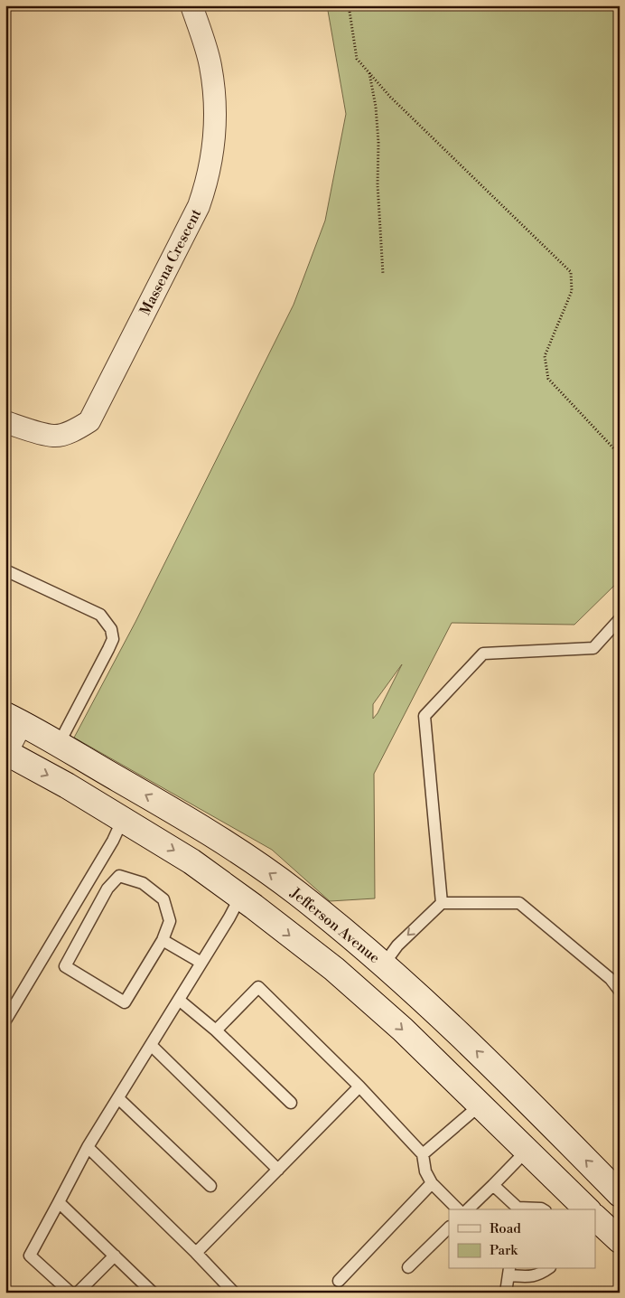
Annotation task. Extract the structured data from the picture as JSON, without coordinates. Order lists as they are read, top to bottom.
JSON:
{
  "streets": {
    "street": ["Massena Crescent", "Jefferson Avenue"]
  },
  "legend": ["Road", "Park"]
}
